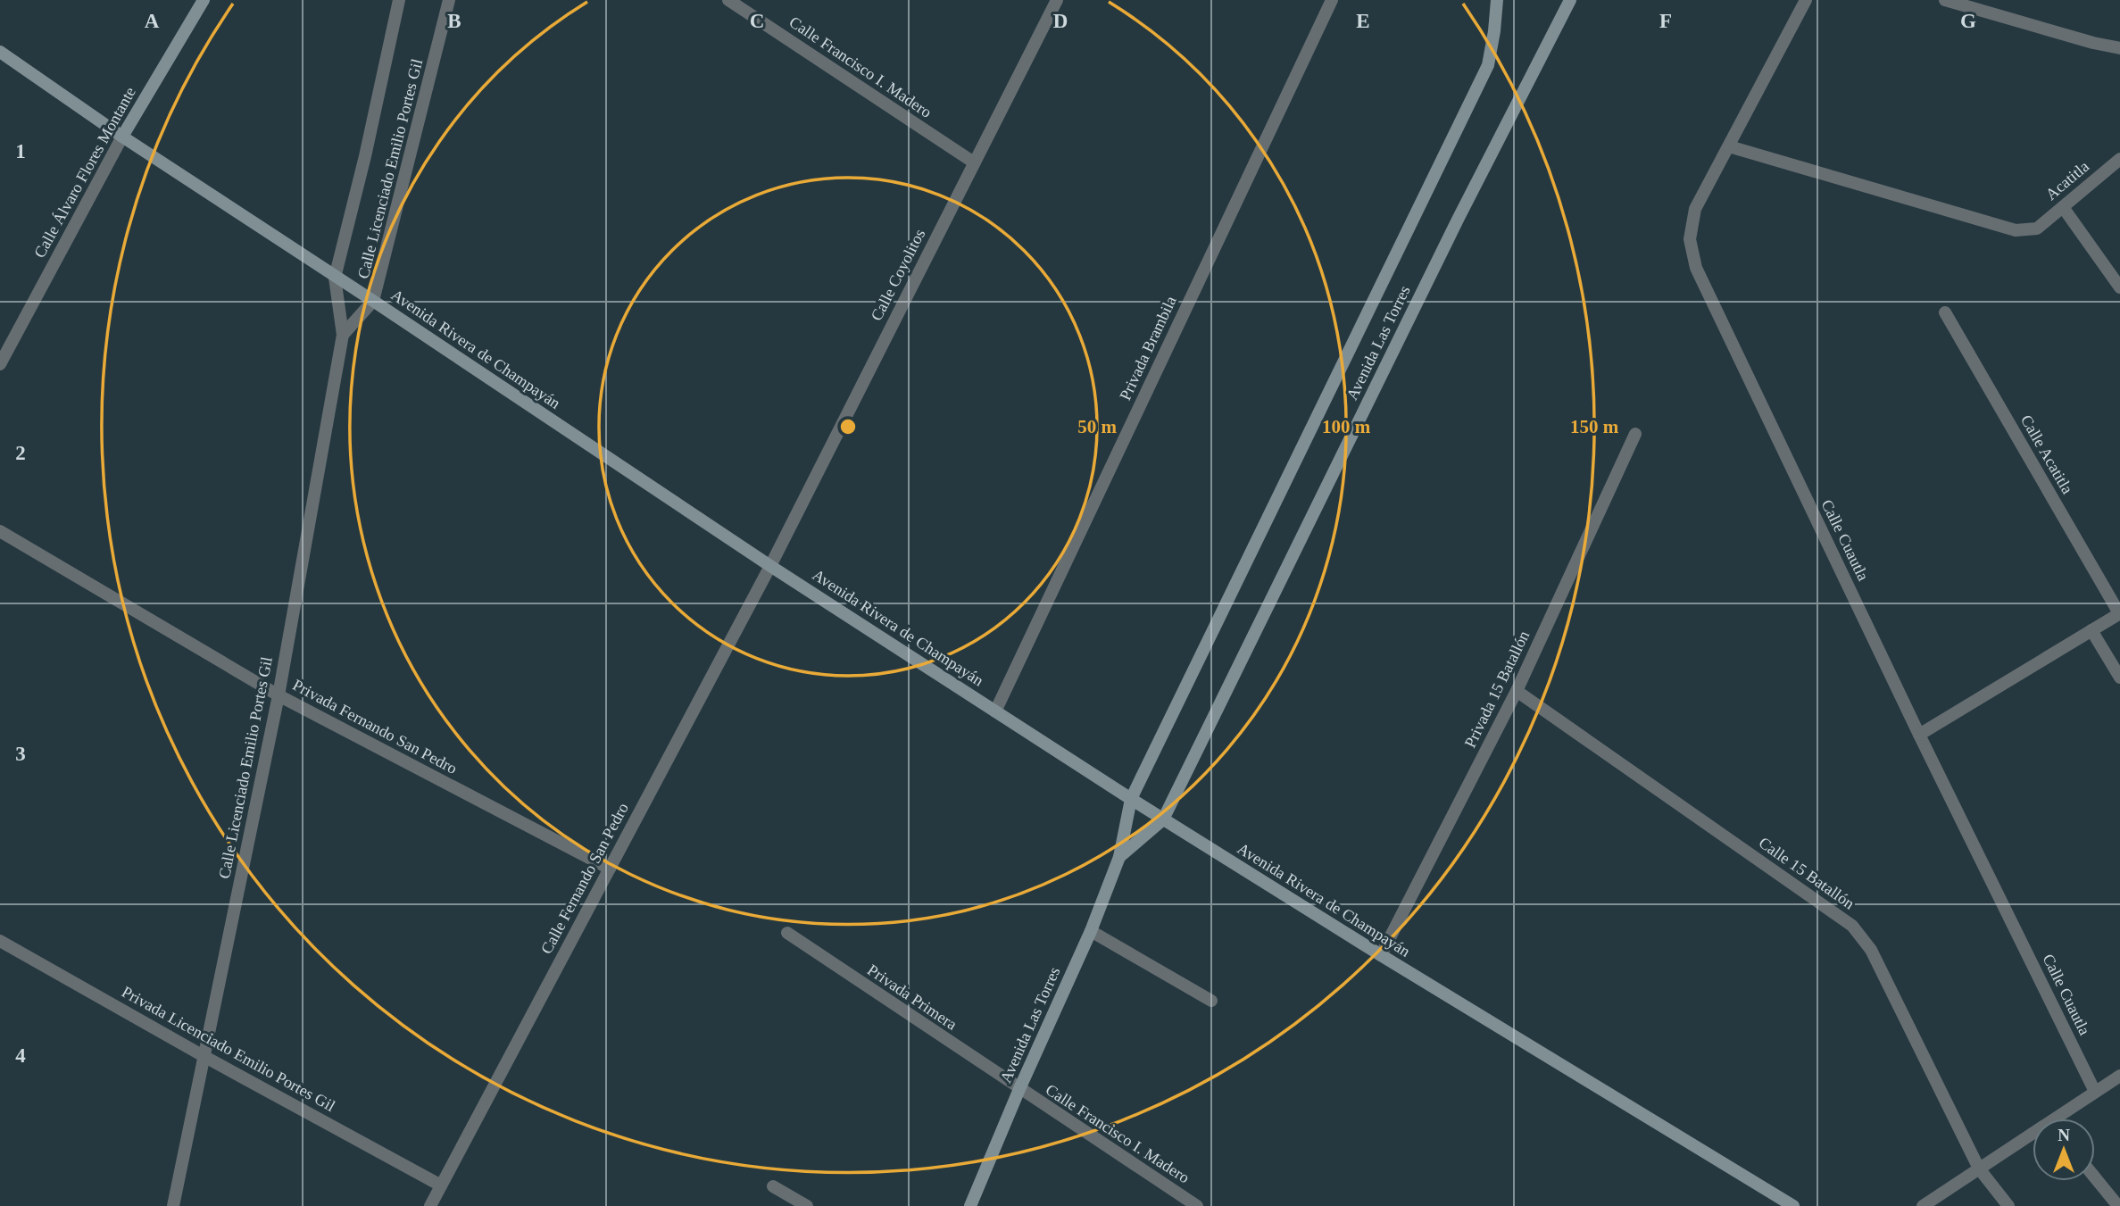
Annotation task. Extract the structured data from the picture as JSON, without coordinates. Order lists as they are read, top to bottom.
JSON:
{
  "streets": {
    "street": [
      "Calle Francisco I. Madero",
      "Calle Licenciado Emilio Portes Gil",
      "Calle Álvaro Flores Montante",
      "Acatitla",
      "Calle Coyolitos",
      "Avenida Las Torres",
      "Privada Brambila",
      "Avenida Rivera de Champayán",
      "Calle Acatitla",
      "Calle Cuautla",
      "Privada 15 Batallón",
      "Privada Fernando San Pedro",
      "Calle 15 Batallón",
      "Calle Fernando San Pedro",
      "Privada Primera",
      "Privada Licenciado Emilio Portes Gil"
    ]
  },
  "crossings": [
    ["Calle Francisco I. Madero", "Calle Coyolitos"],
    ["Calle Francisco I. Madero", "Avenida Las Torres"],
    ["Calle Francisco I. Madero", "Privada Primera"],
    ["Calle Licenciado Emilio Portes Gil", "Avenida Rivera de Champayán"],
    ["Calle Licenciado Emilio Portes Gil", "Privada Fernando San Pedro"],
    ["Calle Licenciado Emilio Portes Gil", "Privada Licenciado Emilio Portes Gil"],
    ["Calle Álvaro Flores Montante", "Avenida Rivera de Champayán"],
    ["Acatitla", "Calle Cuautla"],
    ["Calle Coyolitos", "Avenida Rivera de Champayán"],
    ["Calle Coyolitos", "Calle Fernando San Pedro"],
    ["Avenida Las Torres", "Avenida Rivera de Champayán"],
    ["Avenida Las Torres", "Privada Primera"],
    ["Privada Brambila", "Avenida Rivera de Champayán"],
    ["Avenida Rivera de Champayán", "Privada 15 Batallón"],
    ["Avenida Rivera de Champayán", "Calle Fernando San Pedro"],
    ["Privada 15 Batallón", "Calle 15 Batallón"],
    ["Privada Fernando San Pedro", "Calle Fernando San Pedro"],
    ["Calle Fernando San Pedro", "Privada Licenciado Emilio Portes Gil"]
  ],
  "north": "top",
  "grid": {
    "columns": [
      "A",
      "B",
      "C",
      "D",
      "E",
      "F",
      "G"
    ],
    "rows": [
      "1",
      "2",
      "3",
      "4"
    ]
  },
  "rings": ["50 m", "100 m", "150 m"]
}
